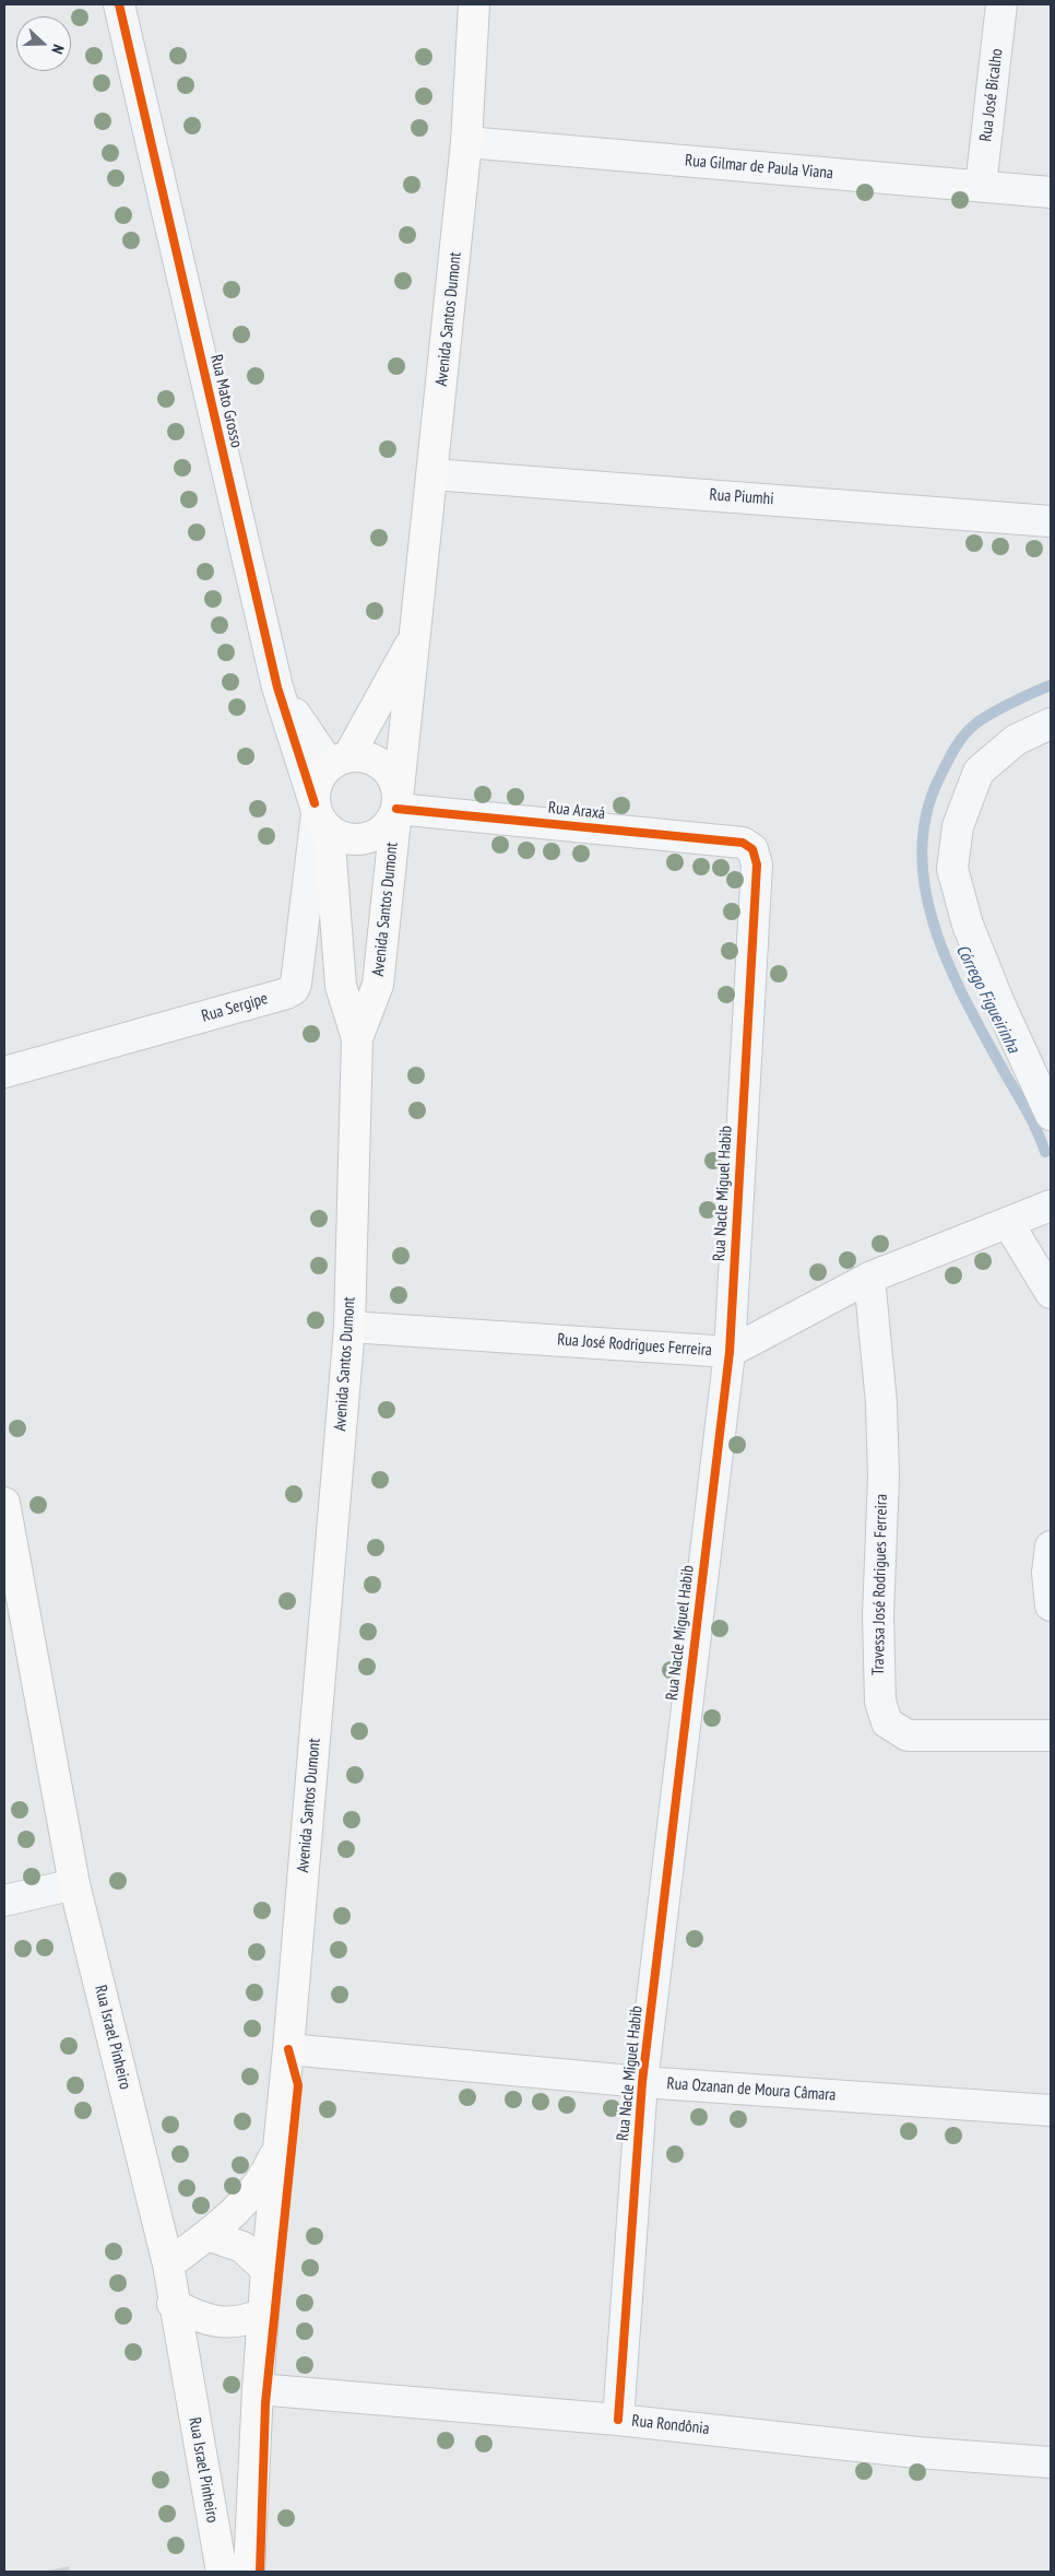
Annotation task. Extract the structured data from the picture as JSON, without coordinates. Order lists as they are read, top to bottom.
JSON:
{
  "streets": {
    "main road": ["Avenida Santos Dumont", "Rua Israel Pinheiro"],
    "street": [
      "Rua José Bicalho",
      "Rua Gilmar de Paula Viana",
      "Rua Mato Grosso",
      "Rua Piumhi",
      "Rua Araxá",
      "Rua Sergipe",
      "Rua Nacle Miguel Habib",
      "Rua José Rodrigues Ferreira",
      "Travessa José Rodrigues Ferreira",
      "Rua Ozanan de Moura Câmara",
      "Rua Rondônia"
    ]
  },
  "crossings": [
    ["Rua José Bicalho", "Rua Gilmar de Paula Viana"],
    ["Rua Gilmar de Paula Viana", "Avenida Santos Dumont"],
    ["Avenida Santos Dumont", "Rua Mato Grosso"],
    ["Avenida Santos Dumont", "Rua Piumhi"],
    ["Avenida Santos Dumont", "Rua Araxá"],
    ["Avenida Santos Dumont", "Rua Sergipe"],
    ["Avenida Santos Dumont", "Rua José Rodrigues Ferreira"],
    ["Avenida Santos Dumont", "Rua Israel Pinheiro"],
    ["Avenida Santos Dumont", "Rua Ozanan de Moura Câmara"],
    ["Avenida Santos Dumont", "Rua Rondônia"],
    ["Rua Mato Grosso", "Rua Araxá"],
    ["Rua Mato Grosso", "Rua Sergipe"],
    ["Rua Araxá", "Rua Sergipe"],
    ["Rua Araxá", "Rua Nacle Miguel Habib"],
    ["Rua Nacle Miguel Habib", "Rua José Rodrigues Ferreira"],
    ["Rua Nacle Miguel Habib", "Rua Ozanan de Moura Câmara"],
    ["Rua Nacle Miguel Habib", "Rua Rondônia"],
    ["Rua José Rodrigues Ferreira", "Travessa José Rodrigues Ferreira"]
  ],
  "water": ["Córrego Figueirinha"],
  "north": "right"
}
